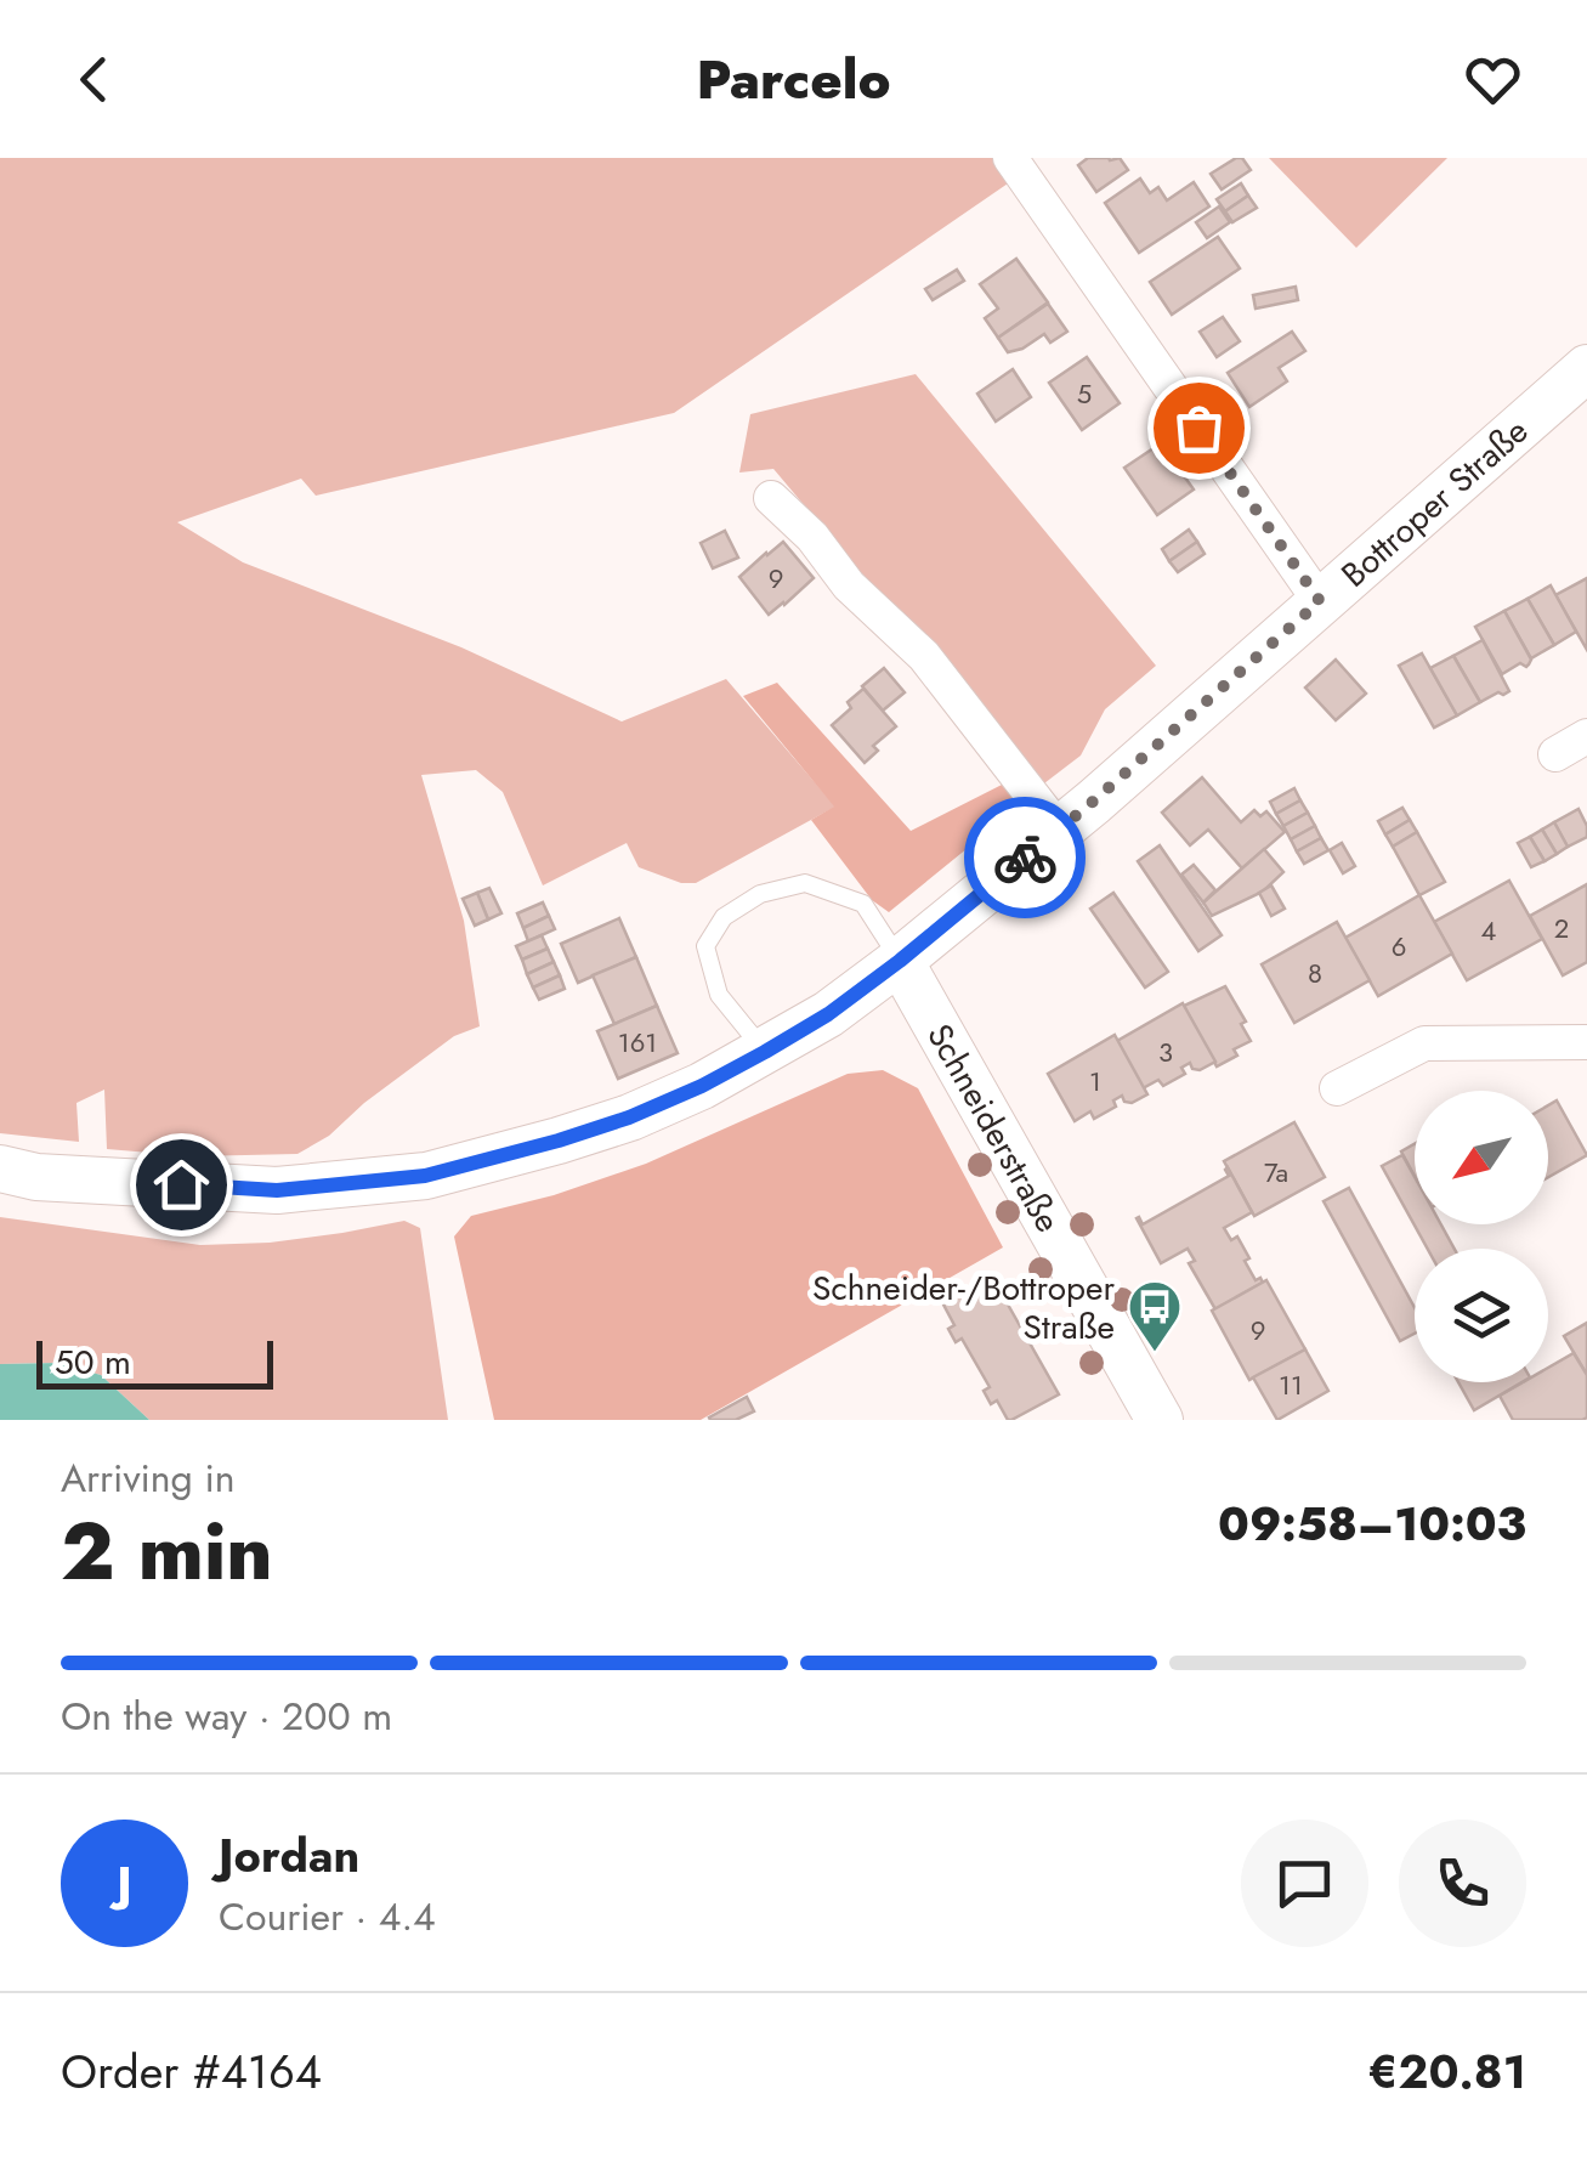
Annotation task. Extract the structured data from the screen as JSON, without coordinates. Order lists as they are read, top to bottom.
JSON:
{
  "streets": {
    "main road": ["Bottroper Straße", "Schneiderstraße"]
  },
  "crossings": [
    ["Bottroper Straße", "Schneiderstraße"]
  ],
  "places": {
    "bus stop": ["Schneider-/Bottroper Straße"]
  },
  "house_numbers": [
    "5",
    "9",
    "2",
    "4",
    "6",
    "8",
    "161",
    "3",
    "1",
    "7a",
    "9",
    "11"
  ],
  "scale_bar": "50 m",
  "north": "bottom left",
  "page": {
    "header": "Parcelo",
    "scale": "50 m",
    "heading": ["2 min", "Arriving in", "09:58–10:03"],
    "panel": [
      "Jordan",
      "Courier · 4.4",
      "Order #4164",
      "€20.81"
    ],
    "bar": "On the way · 200 m",
    "round": "J"
  }
}
